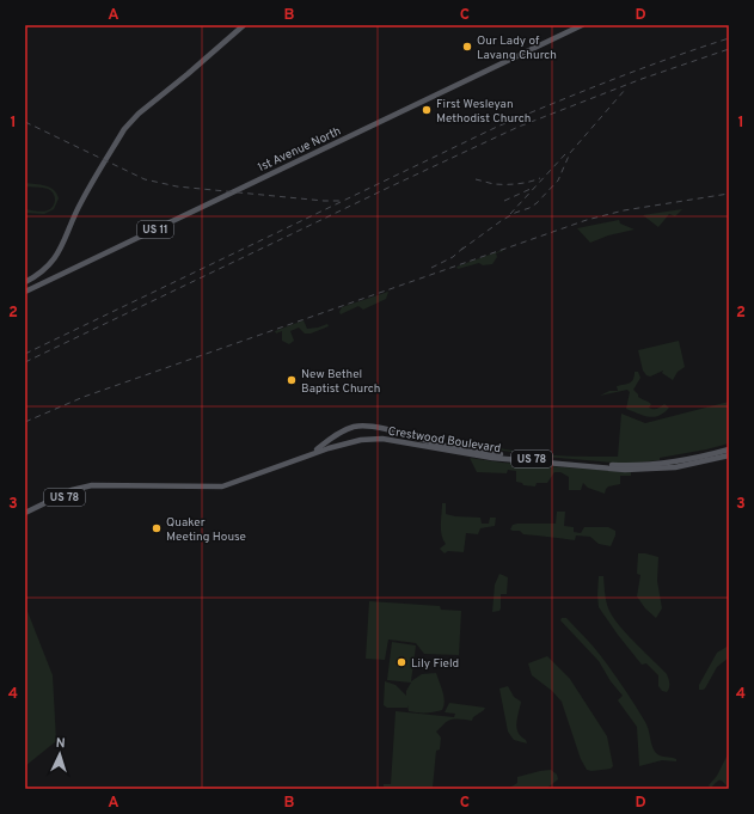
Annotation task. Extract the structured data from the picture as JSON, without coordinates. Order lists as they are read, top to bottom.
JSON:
{
  "streets": {
    "main road": [
      "1st Avenue North",
      "US 11",
      "Crestwood Boulevard",
      "US 78"
    ]
  },
  "crossings": [
    ["Crestwood Boulevard", "US 78"]
  ],
  "places": [
    "Our Lady of Lavang Church",
    "First Wesleyan Methodist Church",
    "New Bethel Baptist Church",
    "Quaker Meeting House",
    "Lily Field"
  ],
  "north": "top",
  "grid": {
    "columns": [
      "A",
      "B",
      "C",
      "D"
    ],
    "rows": [
      "1",
      "2",
      "3",
      "4"
    ]
  }
}
